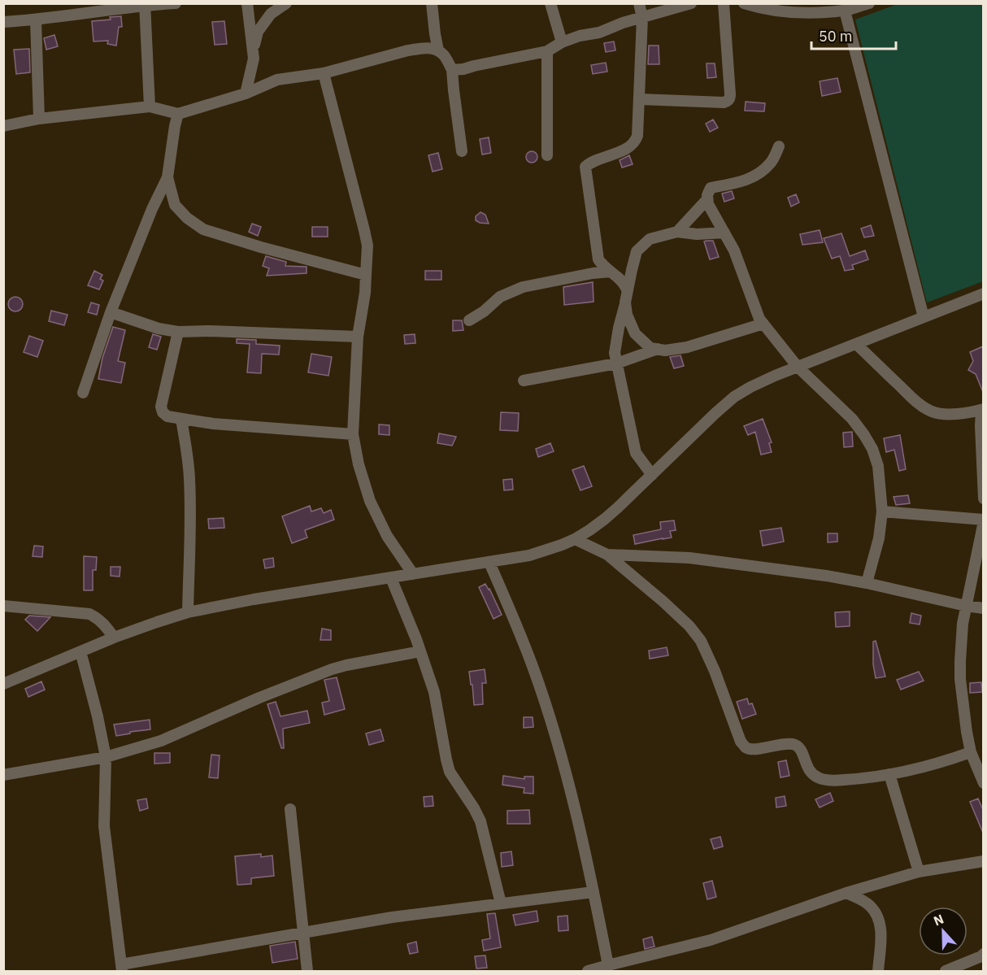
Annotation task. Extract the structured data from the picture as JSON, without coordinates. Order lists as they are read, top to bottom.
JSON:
{
  "scale_bar": "50 m",
  "north": "top"
}
